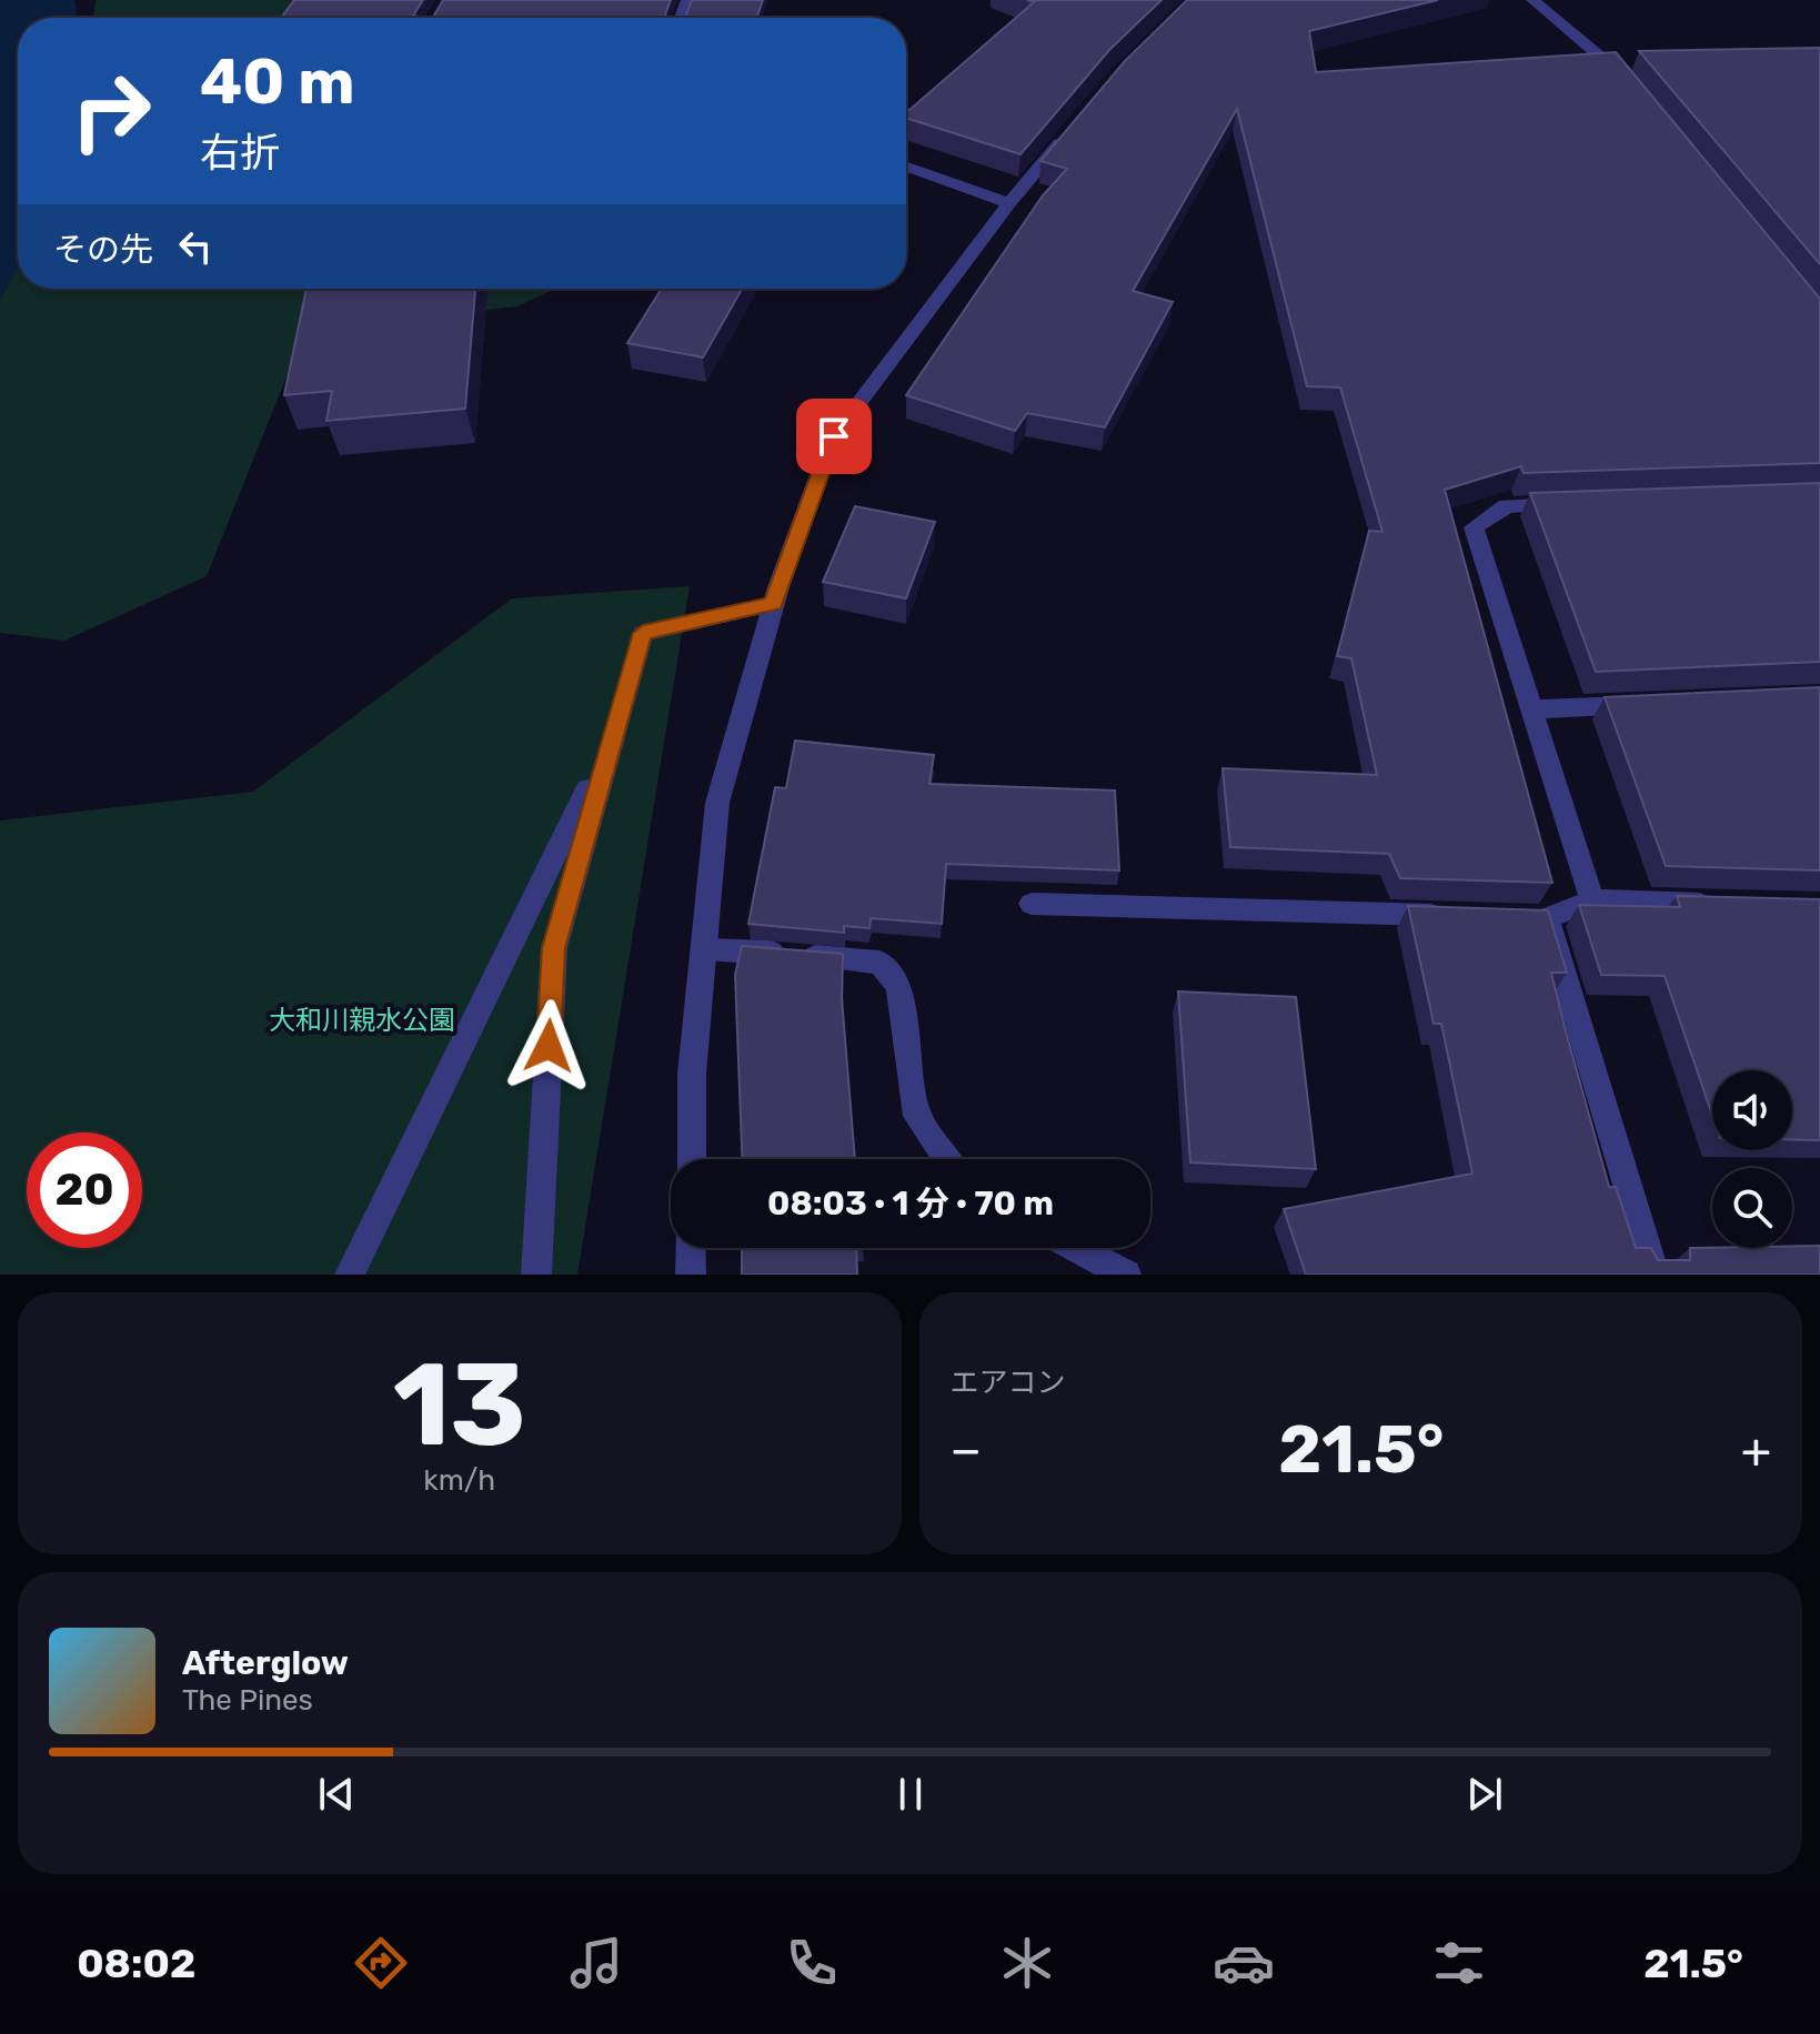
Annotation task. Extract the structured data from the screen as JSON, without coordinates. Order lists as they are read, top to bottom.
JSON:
{
  "parks": ["大和川親水公園"],
  "page": {
    "turn": ["40 m", "右折"],
    "then": "その先",
    "limit": "20",
    "trip": "08:03 · 1 分 · 70 m",
    "tile": [
      ["13", "km/h"],
      "エアコン"
    ],
    "heat": ["−", "21.5°", "+"],
    "song": ["Afterglow", "The Pines"],
    "tabs": ["08:02", "21.5°"]
  }
}
